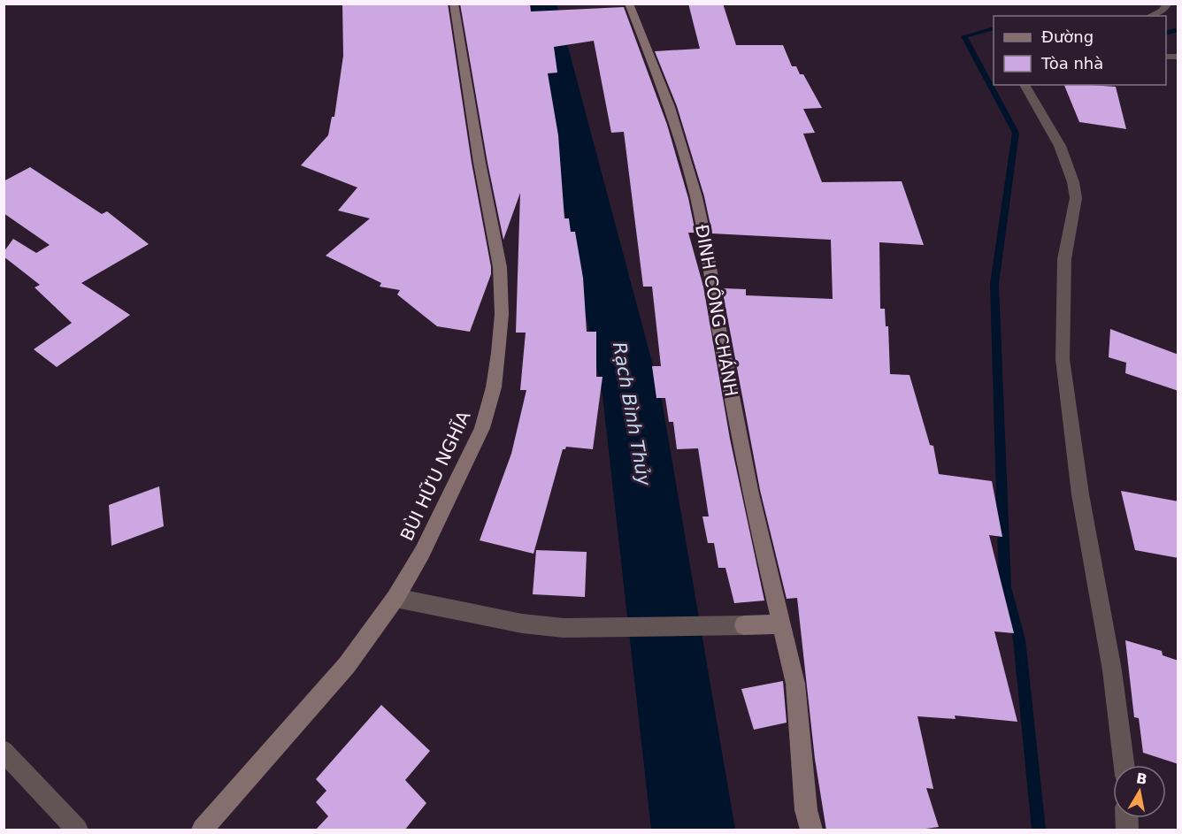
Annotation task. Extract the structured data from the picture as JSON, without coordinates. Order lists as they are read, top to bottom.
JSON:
{
  "streets": {
    "main road": ["ĐINH CÔNG CHÁNH", "BÙI HỮU NGHĨA"]
  },
  "water": ["Rạch Bình Thủy"],
  "legend": ["Đường", "Tòa nhà"],
  "north": "top"
}
